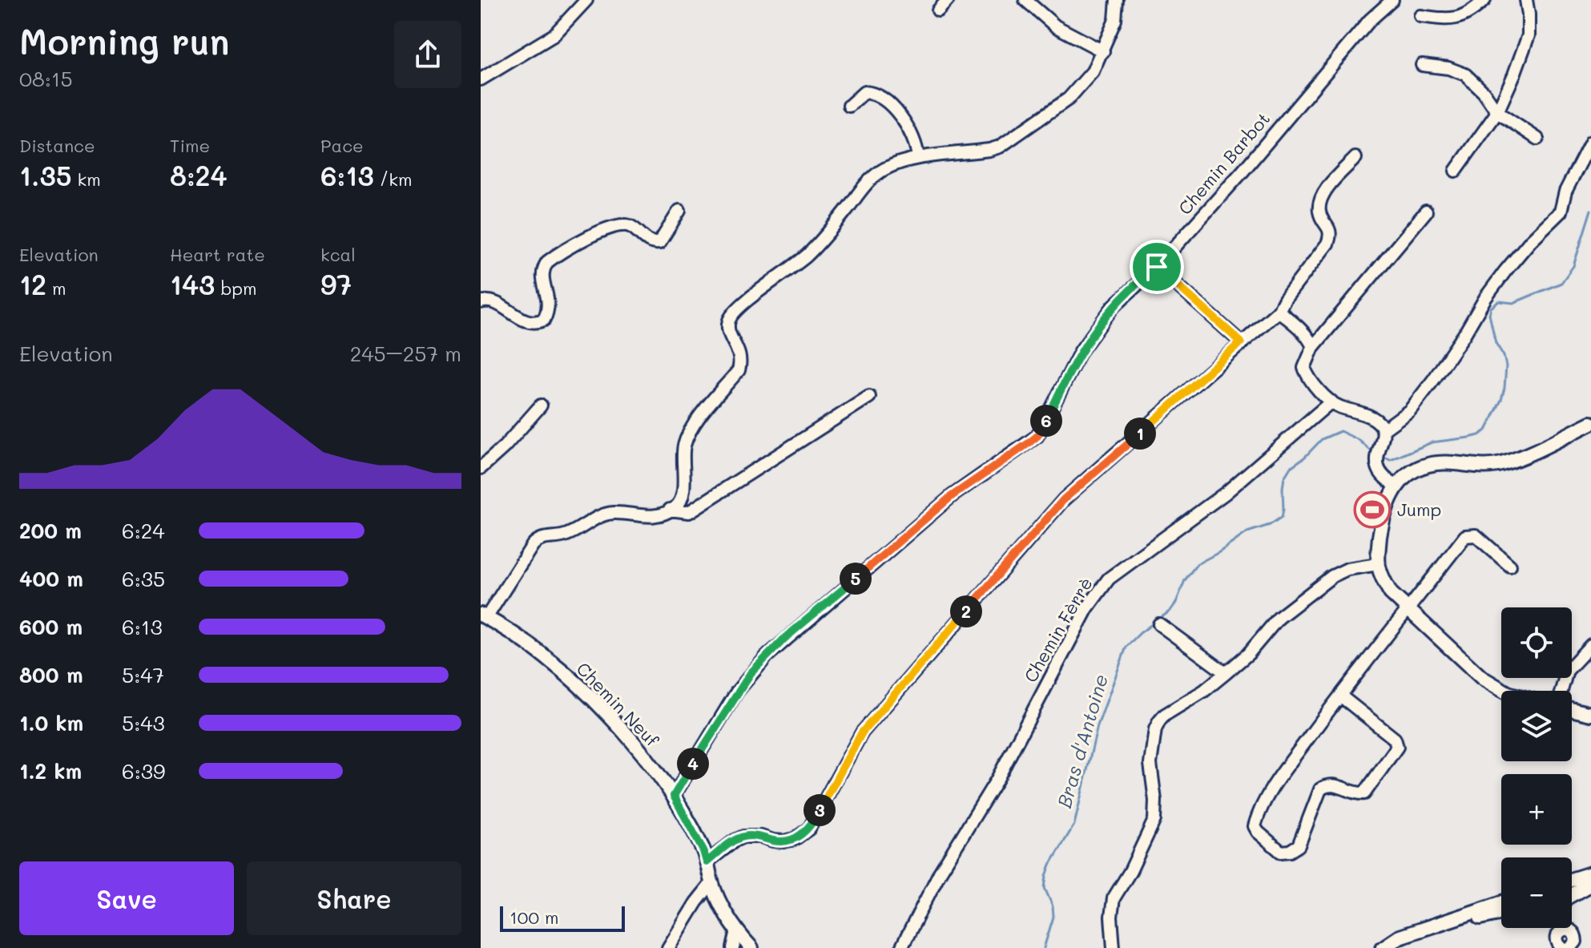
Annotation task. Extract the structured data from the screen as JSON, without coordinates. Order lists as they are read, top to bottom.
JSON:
{
  "streets": {
    "main road": ["Chemin Neuf"],
    "street": ["Chemin Barbot", "Chemin Fèrrè"]
  },
  "crossings": [
    ["Chemin Barbot", "Chemin Neuf"]
  ],
  "water": ["Bras d'Antoine"],
  "places": {
    "sports": ["Jump"]
  },
  "scale_bar": "100 m",
  "page": {
    "heading": ["Morning run", "08:15"],
    "stats": [
      ["Distance", "1.35 km"],
      ["Time", "8:24"],
      ["Pace", "6:13 /km"],
      ["Elevation", "12 m"],
      ["Heart rate", "143 bpm"],
      ["kcal", "97"]
    ],
    "chart": ["Elevation", "245–257 m"],
    "pins": [
      "6",
      "1",
      "5",
      "2",
      "4",
      "3"
    ],
    "list": [
      {
        "name": "200 m",
        "note": "6:24"
      },
      {
        "name": "400 m",
        "note": "6:35"
      },
      {
        "name": "600 m",
        "note": "6:13"
      },
      {
        "name": "800 m",
        "note": "5:47"
      },
      {
        "name": "1.0 km",
        "note": "5:43"
      },
      {
        "name": "1.2 km",
        "note": "6:39"
      }
    ],
    "map_buttons": ["+", "−"],
    "buttons": ["Save", "Share"],
    "scale": "100 m"
  }
}
